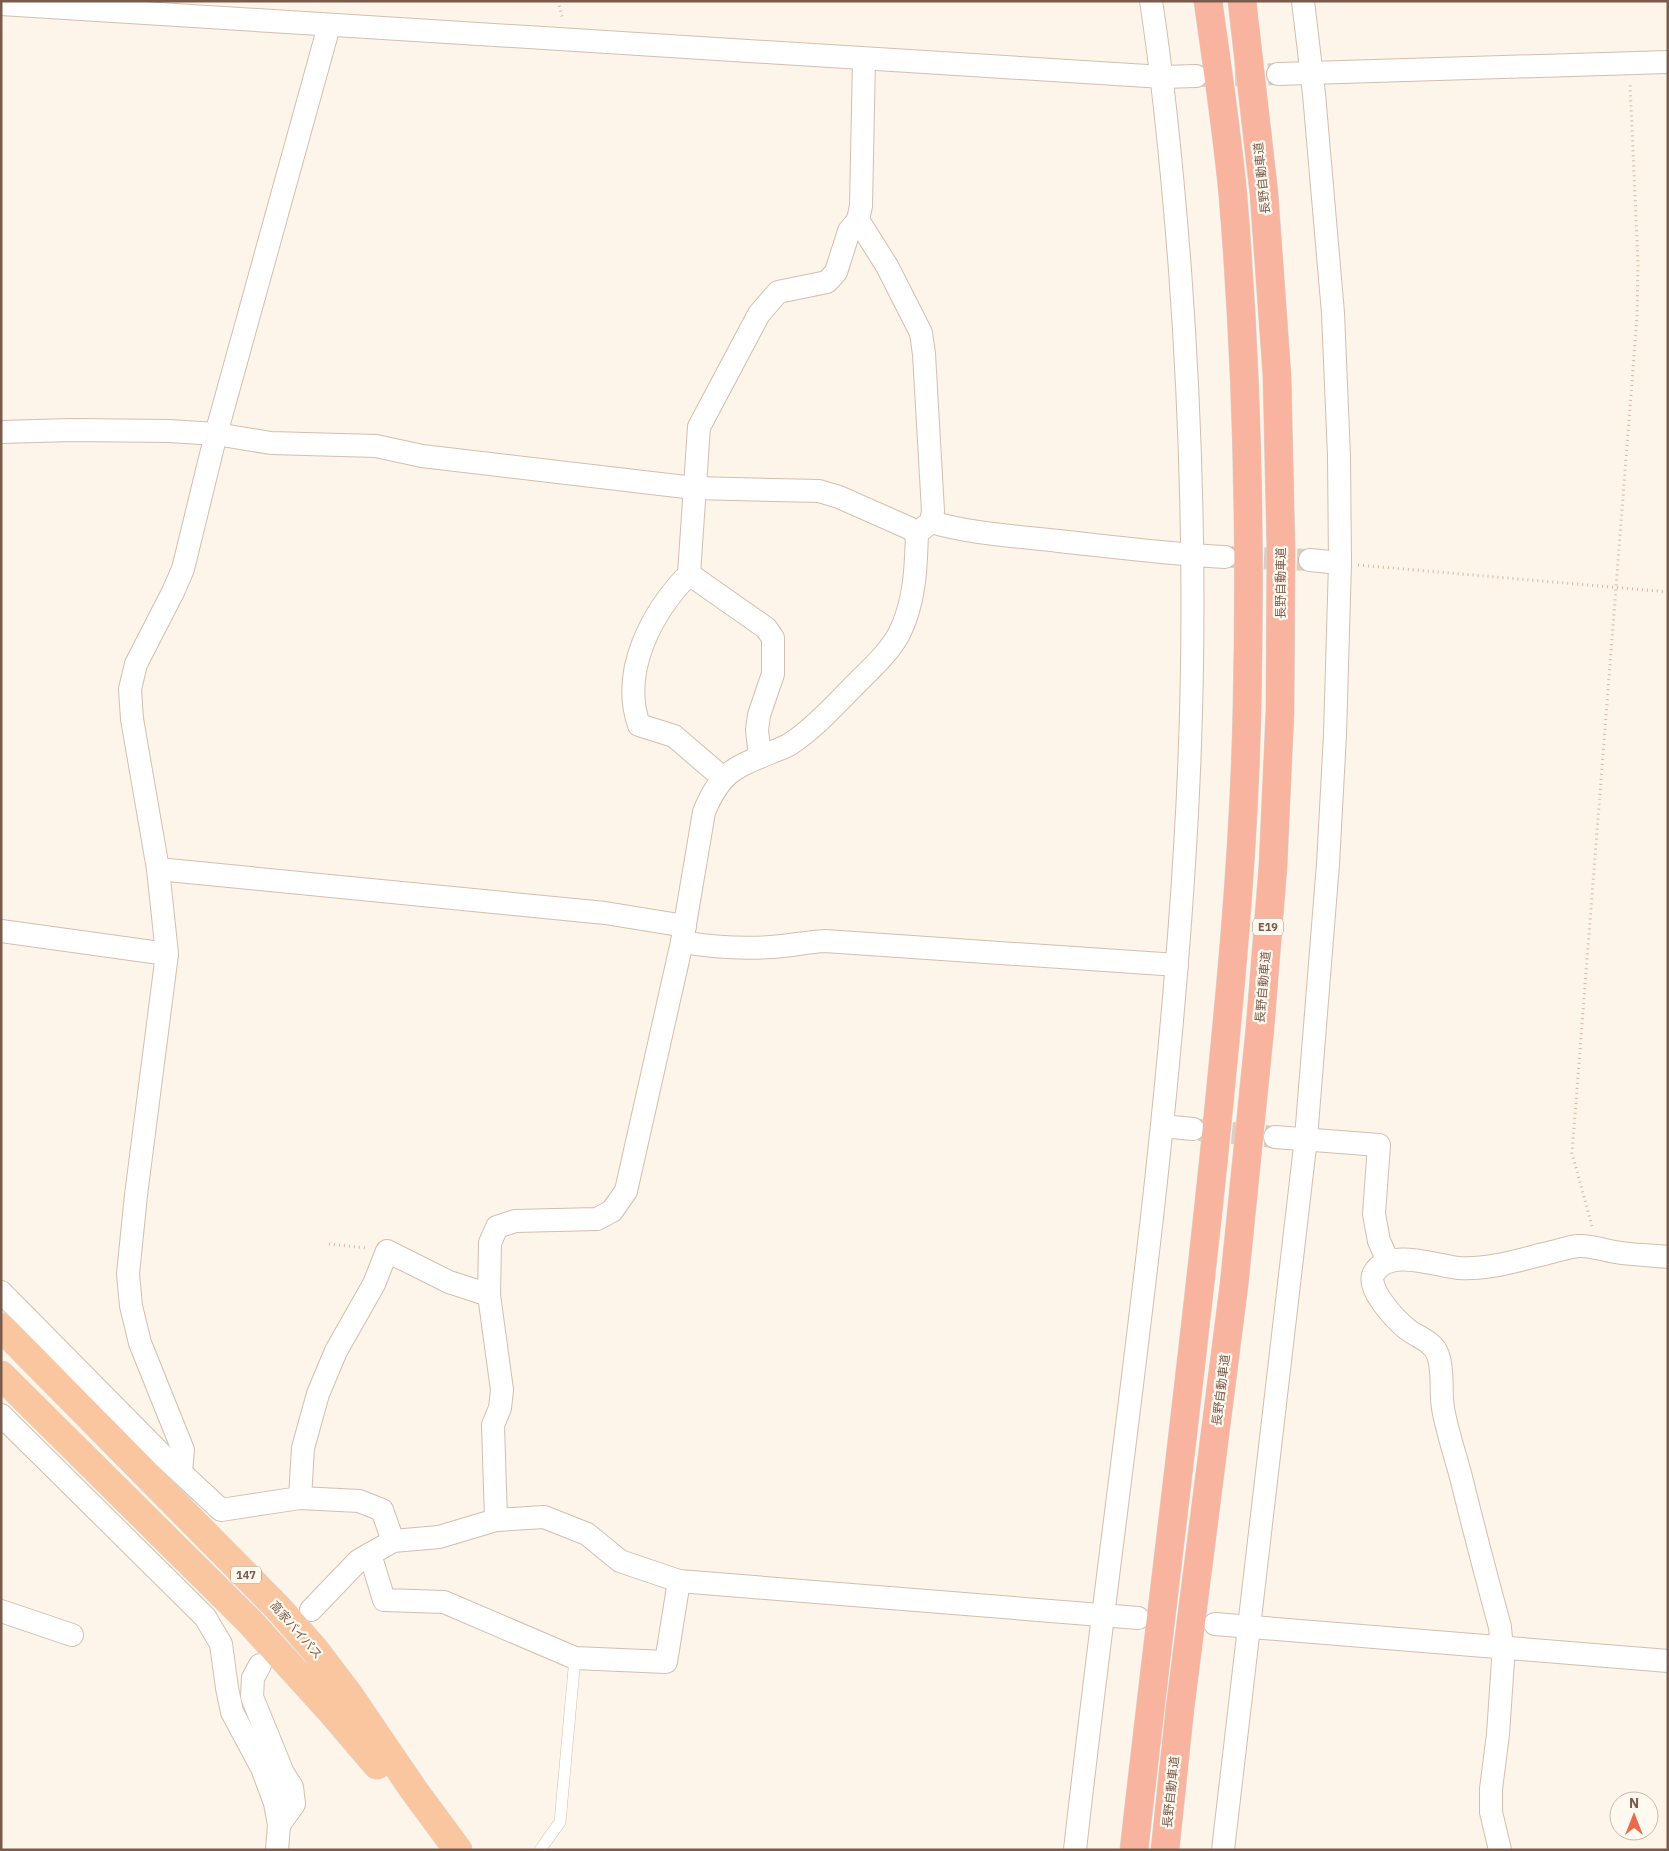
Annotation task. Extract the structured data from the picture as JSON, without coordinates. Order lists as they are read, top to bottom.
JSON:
{
  "streets": {
    "highway": [
      "長野自動車道",
      "E19",
      "147",
      "高家バイパス"
    ]
  },
  "north": "top"
}
